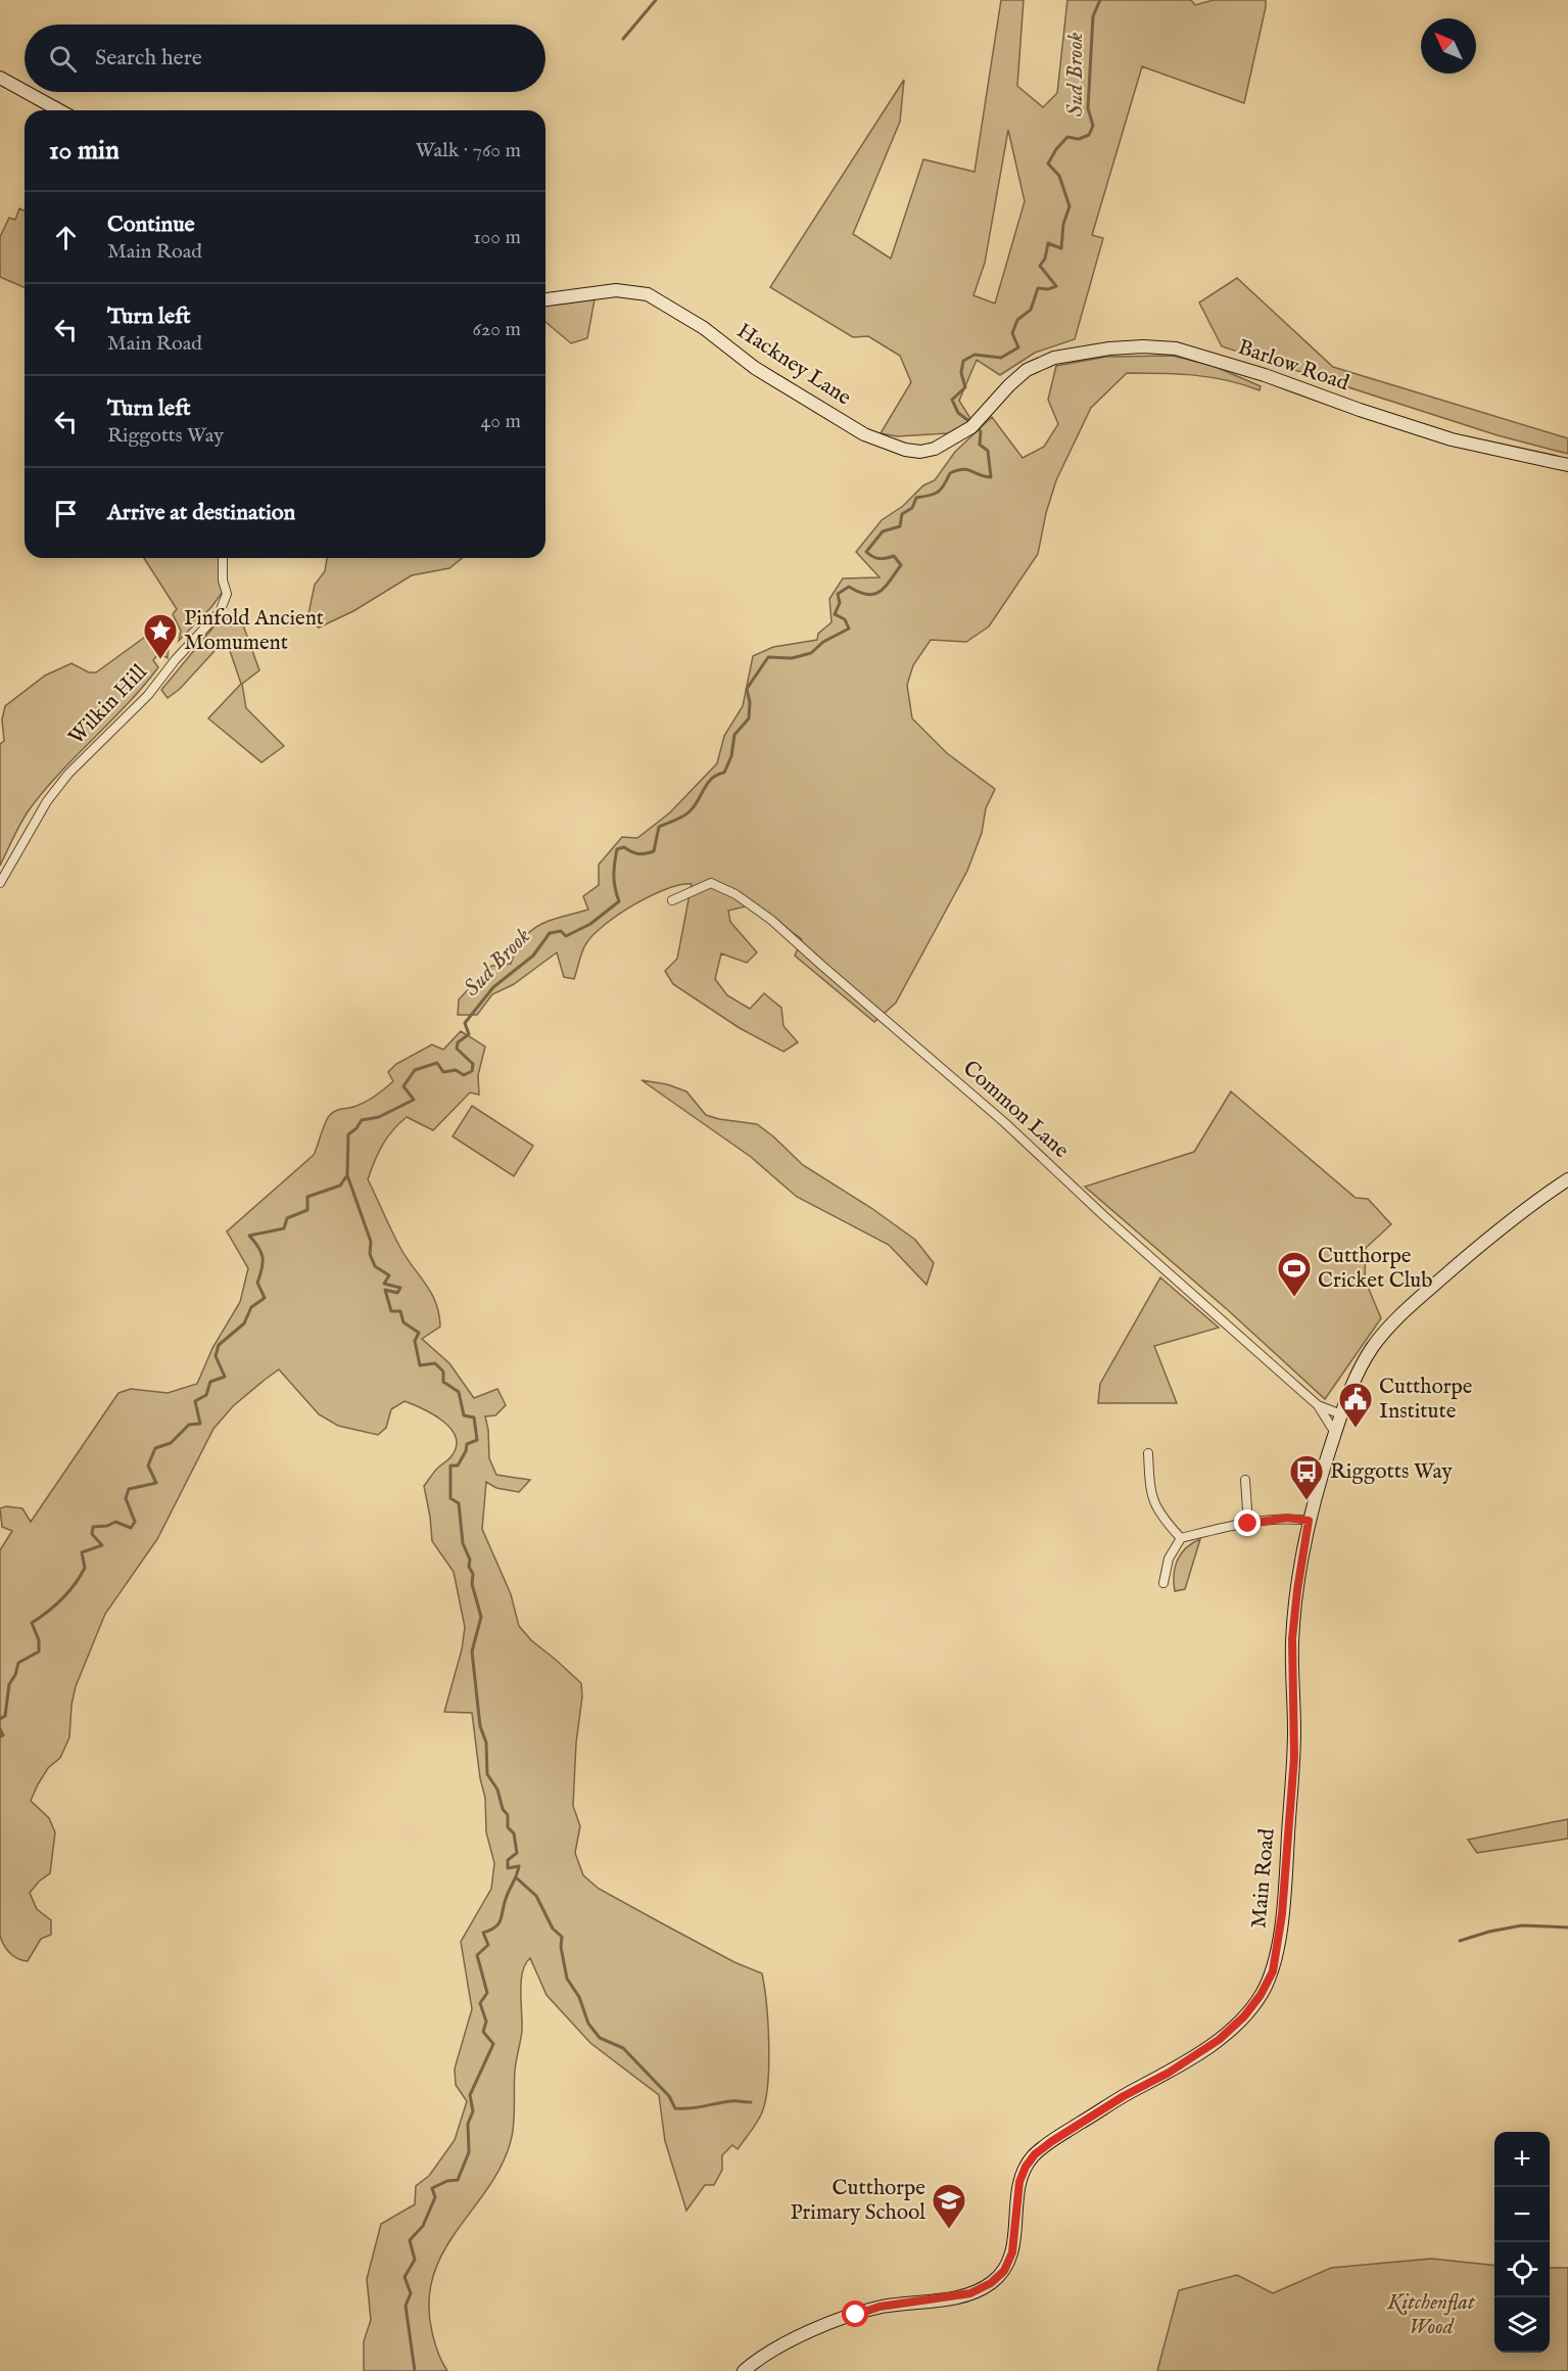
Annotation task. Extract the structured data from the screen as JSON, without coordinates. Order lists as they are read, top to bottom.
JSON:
{
  "streets": {
    "main road": ["Hackney Lane", "Barlow Road", "Main Road"],
    "street": ["Wilkin Hill", "Common Lane"]
  },
  "crossings": [
    ["Hackney Lane", "Barlow Road"],
    ["Common Lane", "Main Road"]
  ],
  "water": ["Sud Brook"],
  "parks": ["Kitchenflat Wood"],
  "places": {
    "place": ["Pinfold Ancient Momument"],
    "sports": ["Cutthorpe Cricket Club"],
    "public building": ["Cutthorpe Institute"],
    "bus stop": ["Riggotts Way"],
    "school or university": ["Cutthorpe Primary School"]
  },
  "north": "top left",
  "page": {
    "search": "Search here",
    "heading": ["10 min", "Walk · 760 m"],
    "list": [
      ["Continue", "Main Road", "100 m"],
      ["Turn left", "Main Road", "620 m"],
      ["Turn left", "Riggotts Way", "40 m"],
      "Arrive at destination"
    ],
    "map_buttons": ["+", "−"]
  }
}
